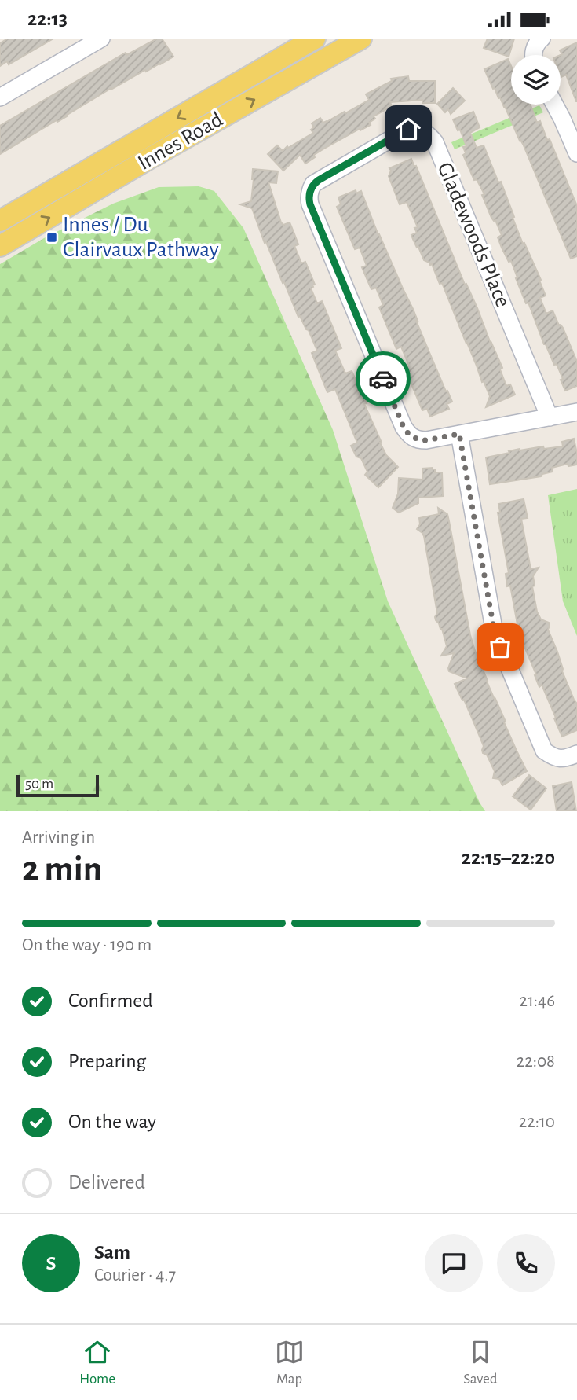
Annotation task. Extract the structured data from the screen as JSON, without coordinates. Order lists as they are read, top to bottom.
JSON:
{
  "streets": {
    "main road": ["Innes Road"],
    "street": ["Gladewoods Place"]
  },
  "places": {
    "transit": ["Innes / Du Clairvaux Pathway"]
  },
  "scale_bar": "50 m",
  "page": {
    "status": "22:13",
    "scale": "50 m",
    "heading": ["2 min", "Arriving in", "22:15–22:20"],
    "panel": ["Sam", "Courier · 4.7"],
    "bar": "On the way · 190 m",
    "list": [
      ["Confirmed", "21:46"],
      ["Preparing", "22:08"],
      ["On the way", "22:10"],
      "Delivered"
    ],
    "round": "S",
    "tabs": ["Home", "Map", "Saved"]
  }
}
